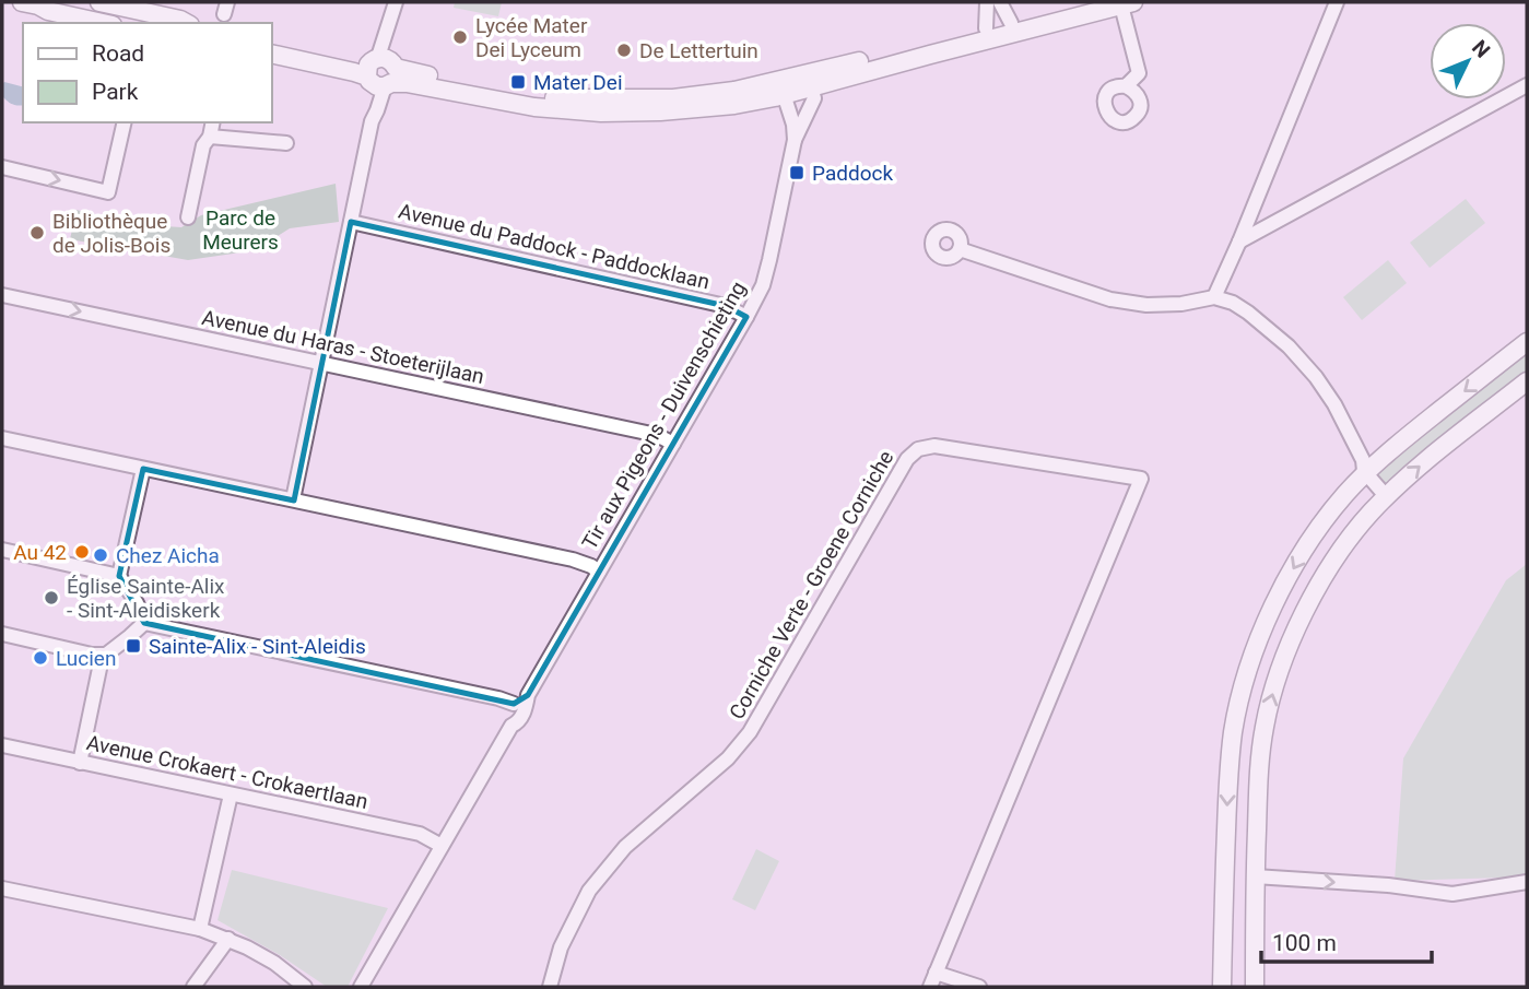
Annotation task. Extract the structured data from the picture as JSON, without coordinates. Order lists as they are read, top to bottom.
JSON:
{
  "streets": {
    "street": [
      "Avenue du Paddock - Paddocklaan",
      "Avenue du Haras - Stoeterijlaan",
      "Tir aux Pigeons - Duivenschieting",
      "Corniche Verte - Groene Corniche",
      "Avenue Crokaert - Crokaertlaan"
    ]
  },
  "crossings": [
    ["Avenue du Paddock - Paddocklaan", "Tir aux Pigeons - Duivenschieting"],
    ["Avenue du Haras - Stoeterijlaan", "Tir aux Pigeons - Duivenschieting"],
    ["Tir aux Pigeons - Duivenschieting", "Avenue Crokaert - Crokaertlaan"]
  ],
  "one_way": ["Avenue du Haras - Stoeterijlaan"],
  "parks": ["Parc de Meurers"],
  "places": {
    "other": [
      "Lycée Mater Dei Lyceum",
      "De Lettertuin",
      "Bibliothèque de Jolis-Bois",
      "Au 42",
      "Chez Aicha",
      "Église Sainte-Alix - Sint-Aleidiskerk",
      "Lucien"
    ],
    "transit": ["Mater Dei", "Paddock", "Sainte-Alix - Sint-Aleidis"]
  },
  "legend": ["Road", "Park"],
  "scale_bar": "100 m",
  "north": "top right"
}
